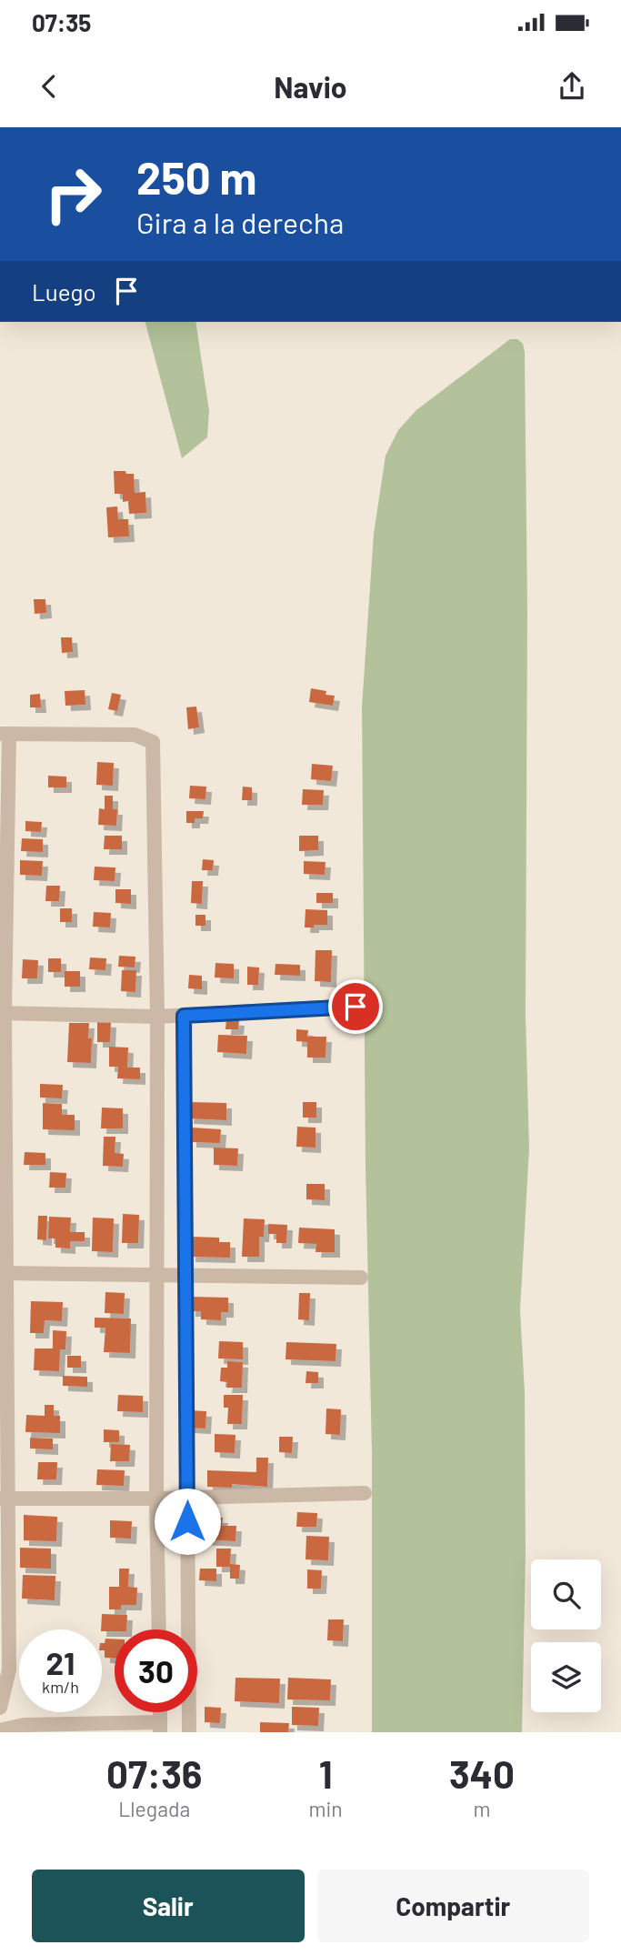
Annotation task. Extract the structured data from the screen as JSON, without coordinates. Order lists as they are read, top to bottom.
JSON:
{
  "page": {
    "status": "07:35",
    "header": "Navio",
    "turn": ["250 m", "Gira a la derecha"],
    "then": "Luego",
    "speed": "21 km/h",
    "limit": "30",
    "eta": [
      "07:36",
      "Llegada",
      "1",
      "min",
      "340",
      "m"
    ],
    "buttons": ["Salir", "Compartir"]
  }
}
